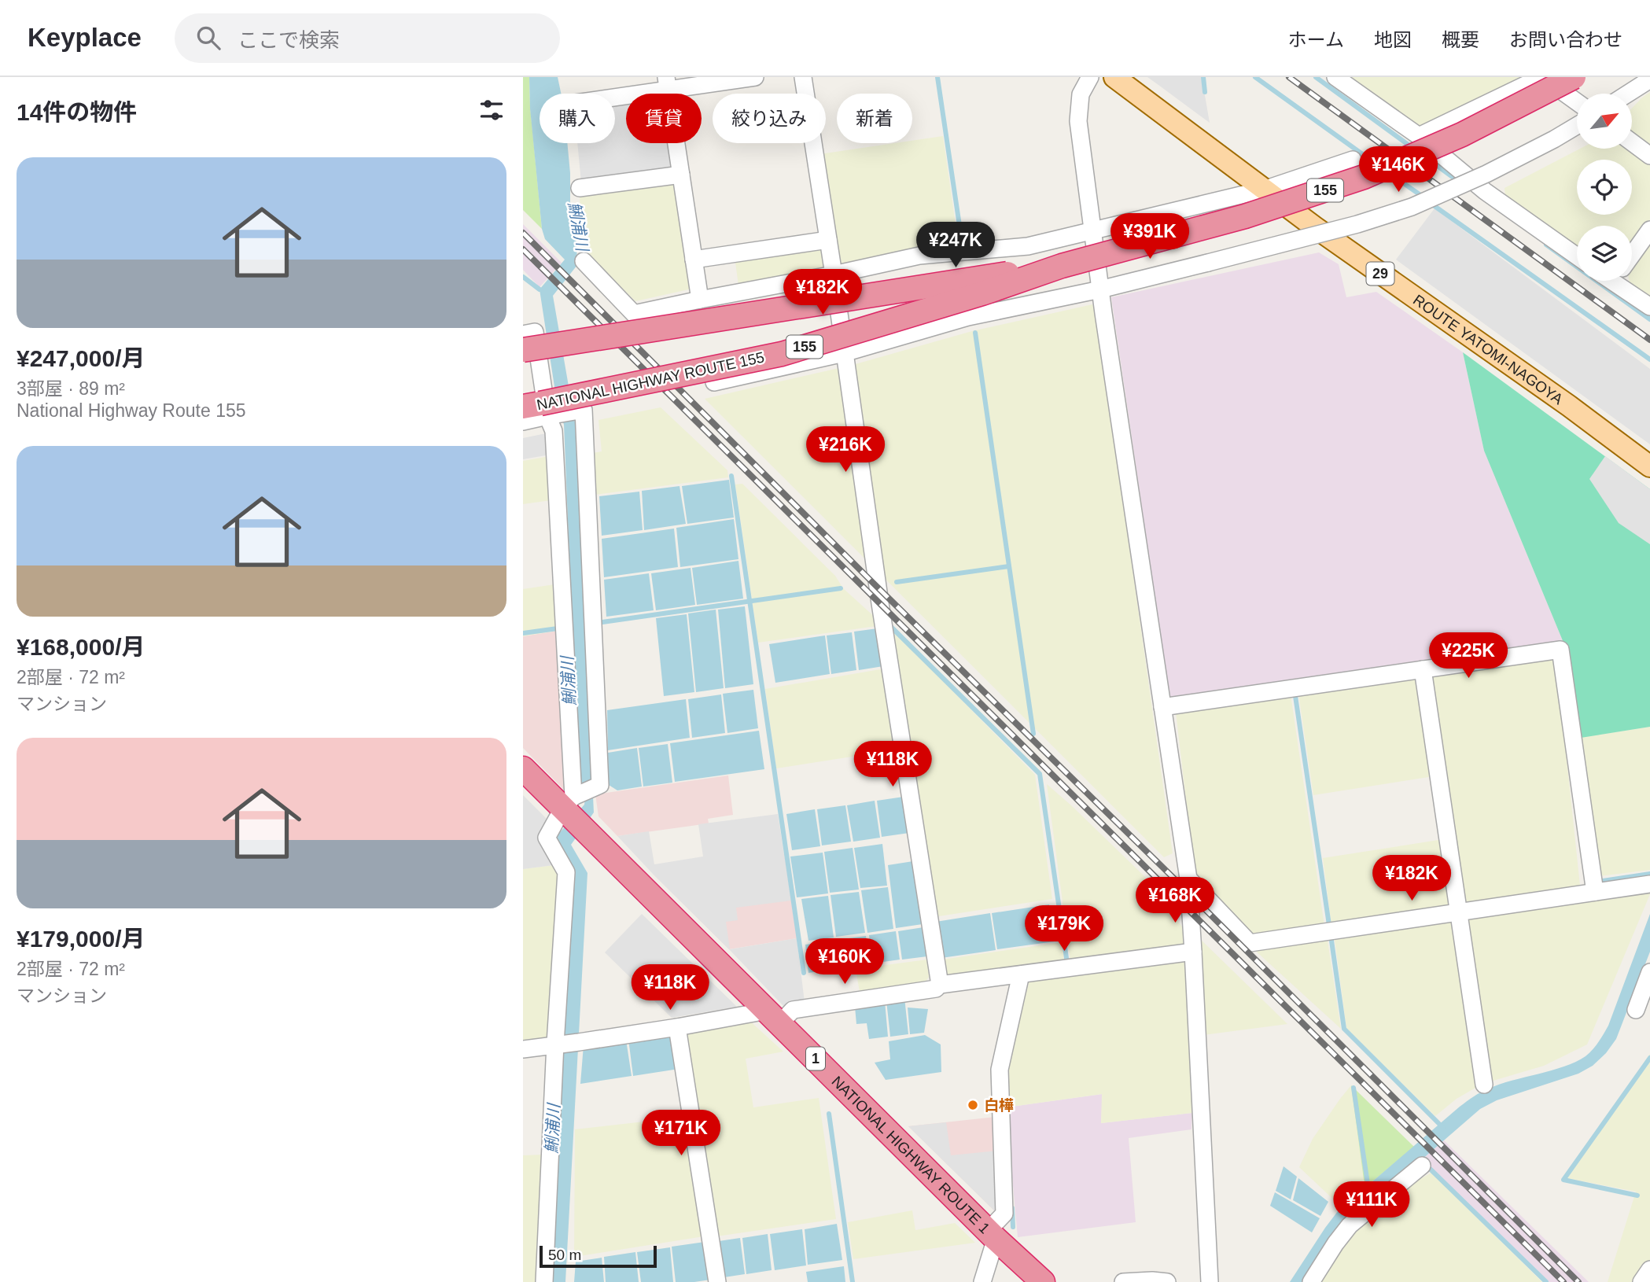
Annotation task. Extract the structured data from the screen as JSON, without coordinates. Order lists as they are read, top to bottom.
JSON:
{
  "streets": {
    "highway": [
      "155",
      "NATIONAL HIGHWAY ROUTE 155",
      "1",
      "NATIONAL HIGHWAY ROUTE 1"
    ],
    "main road": ["29", "ROUTE YATOMI-NAGOYA"]
  },
  "water": ["鯏浦川"],
  "places": ["白樺"],
  "scale_bar": "50 m",
  "north": "top right",
  "page": {
    "header": "Keyplace",
    "search": "ここで検索",
    "nav": [
      "ホーム",
      "地図",
      "概要",
      "お問い合わせ"
    ],
    "heading": "14件の物件",
    "chip": [
      "購入",
      "賃貸",
      "絞り込み",
      "新着"
    ],
    "list": [
      {
        "name": "¥247,000/月",
        "note": "3部屋 · 89 m² · National Highway Route 155"
      },
      {
        "name": "¥168,000/月",
        "note": "2部屋 · 72 m² · マンション"
      },
      {
        "name": "¥179,000/月",
        "note": "2部屋 · 72 m² · マンション"
      }
    ],
    "price": [
      "¥146K",
      "¥391K",
      "¥247K",
      "¥182K",
      "¥216K",
      "¥225K",
      "¥118K",
      "¥182K",
      "¥168K",
      "¥179K",
      "¥160K",
      "¥118K",
      "¥171K",
      "¥111K"
    ],
    "scale": "50 m"
  }
}
